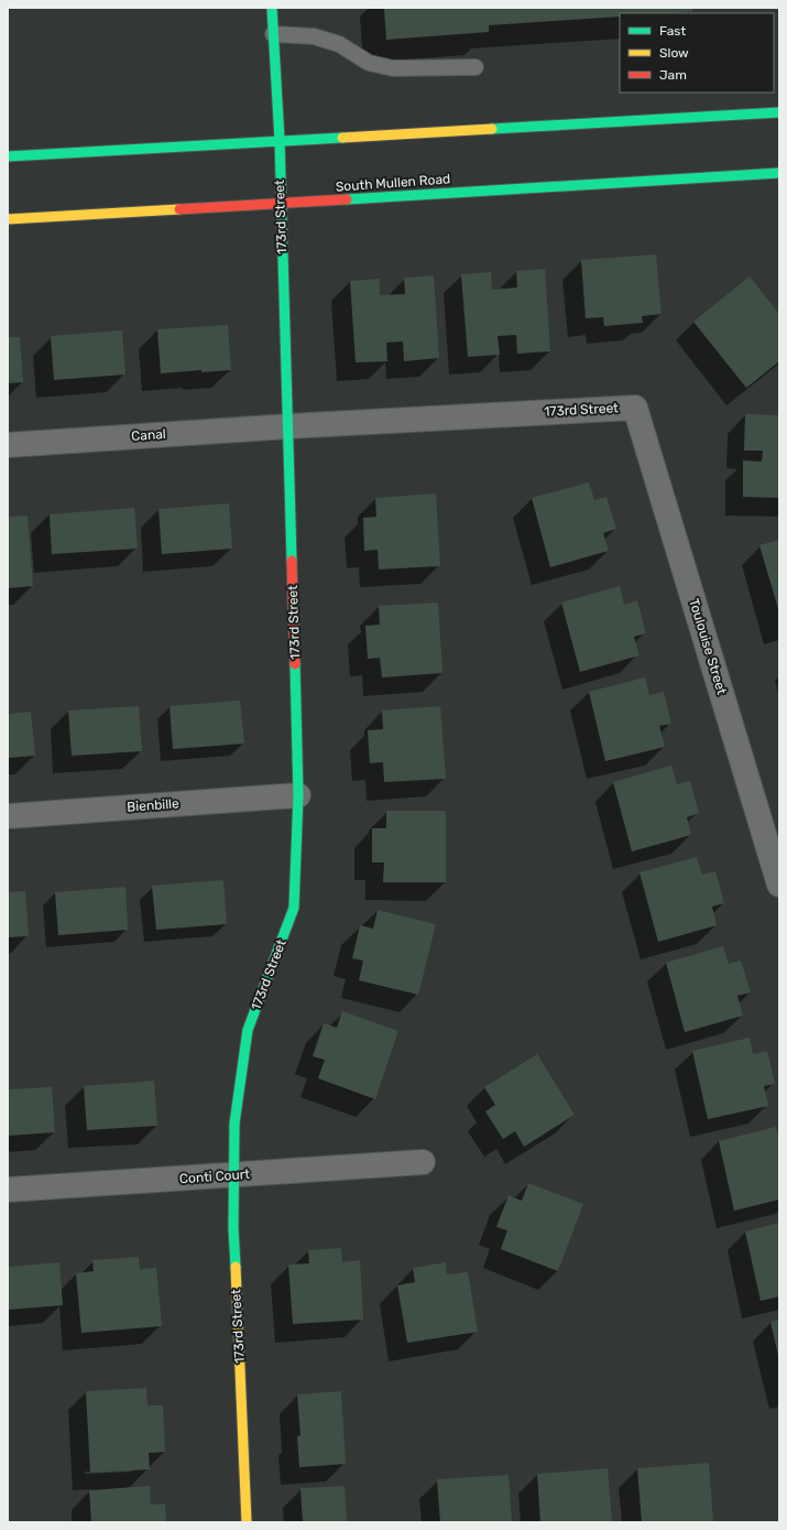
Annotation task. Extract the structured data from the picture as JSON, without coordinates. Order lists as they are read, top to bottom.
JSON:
{
  "streets": {
    "street": [
      "South Mullen Road",
      "173rd Street",
      "Canal",
      "Toulouise Street",
      "Bienbille",
      "Conti Court"
    ]
  },
  "crossings": [
    ["South Mullen Road", "173rd Street"],
    ["173rd Street", "Canal"],
    ["173rd Street", "Toulouise Street"],
    ["173rd Street", "Bienbille"],
    ["173rd Street", "Conti Court"]
  ],
  "legend": ["Fast", "Slow", "Jam"]
}
